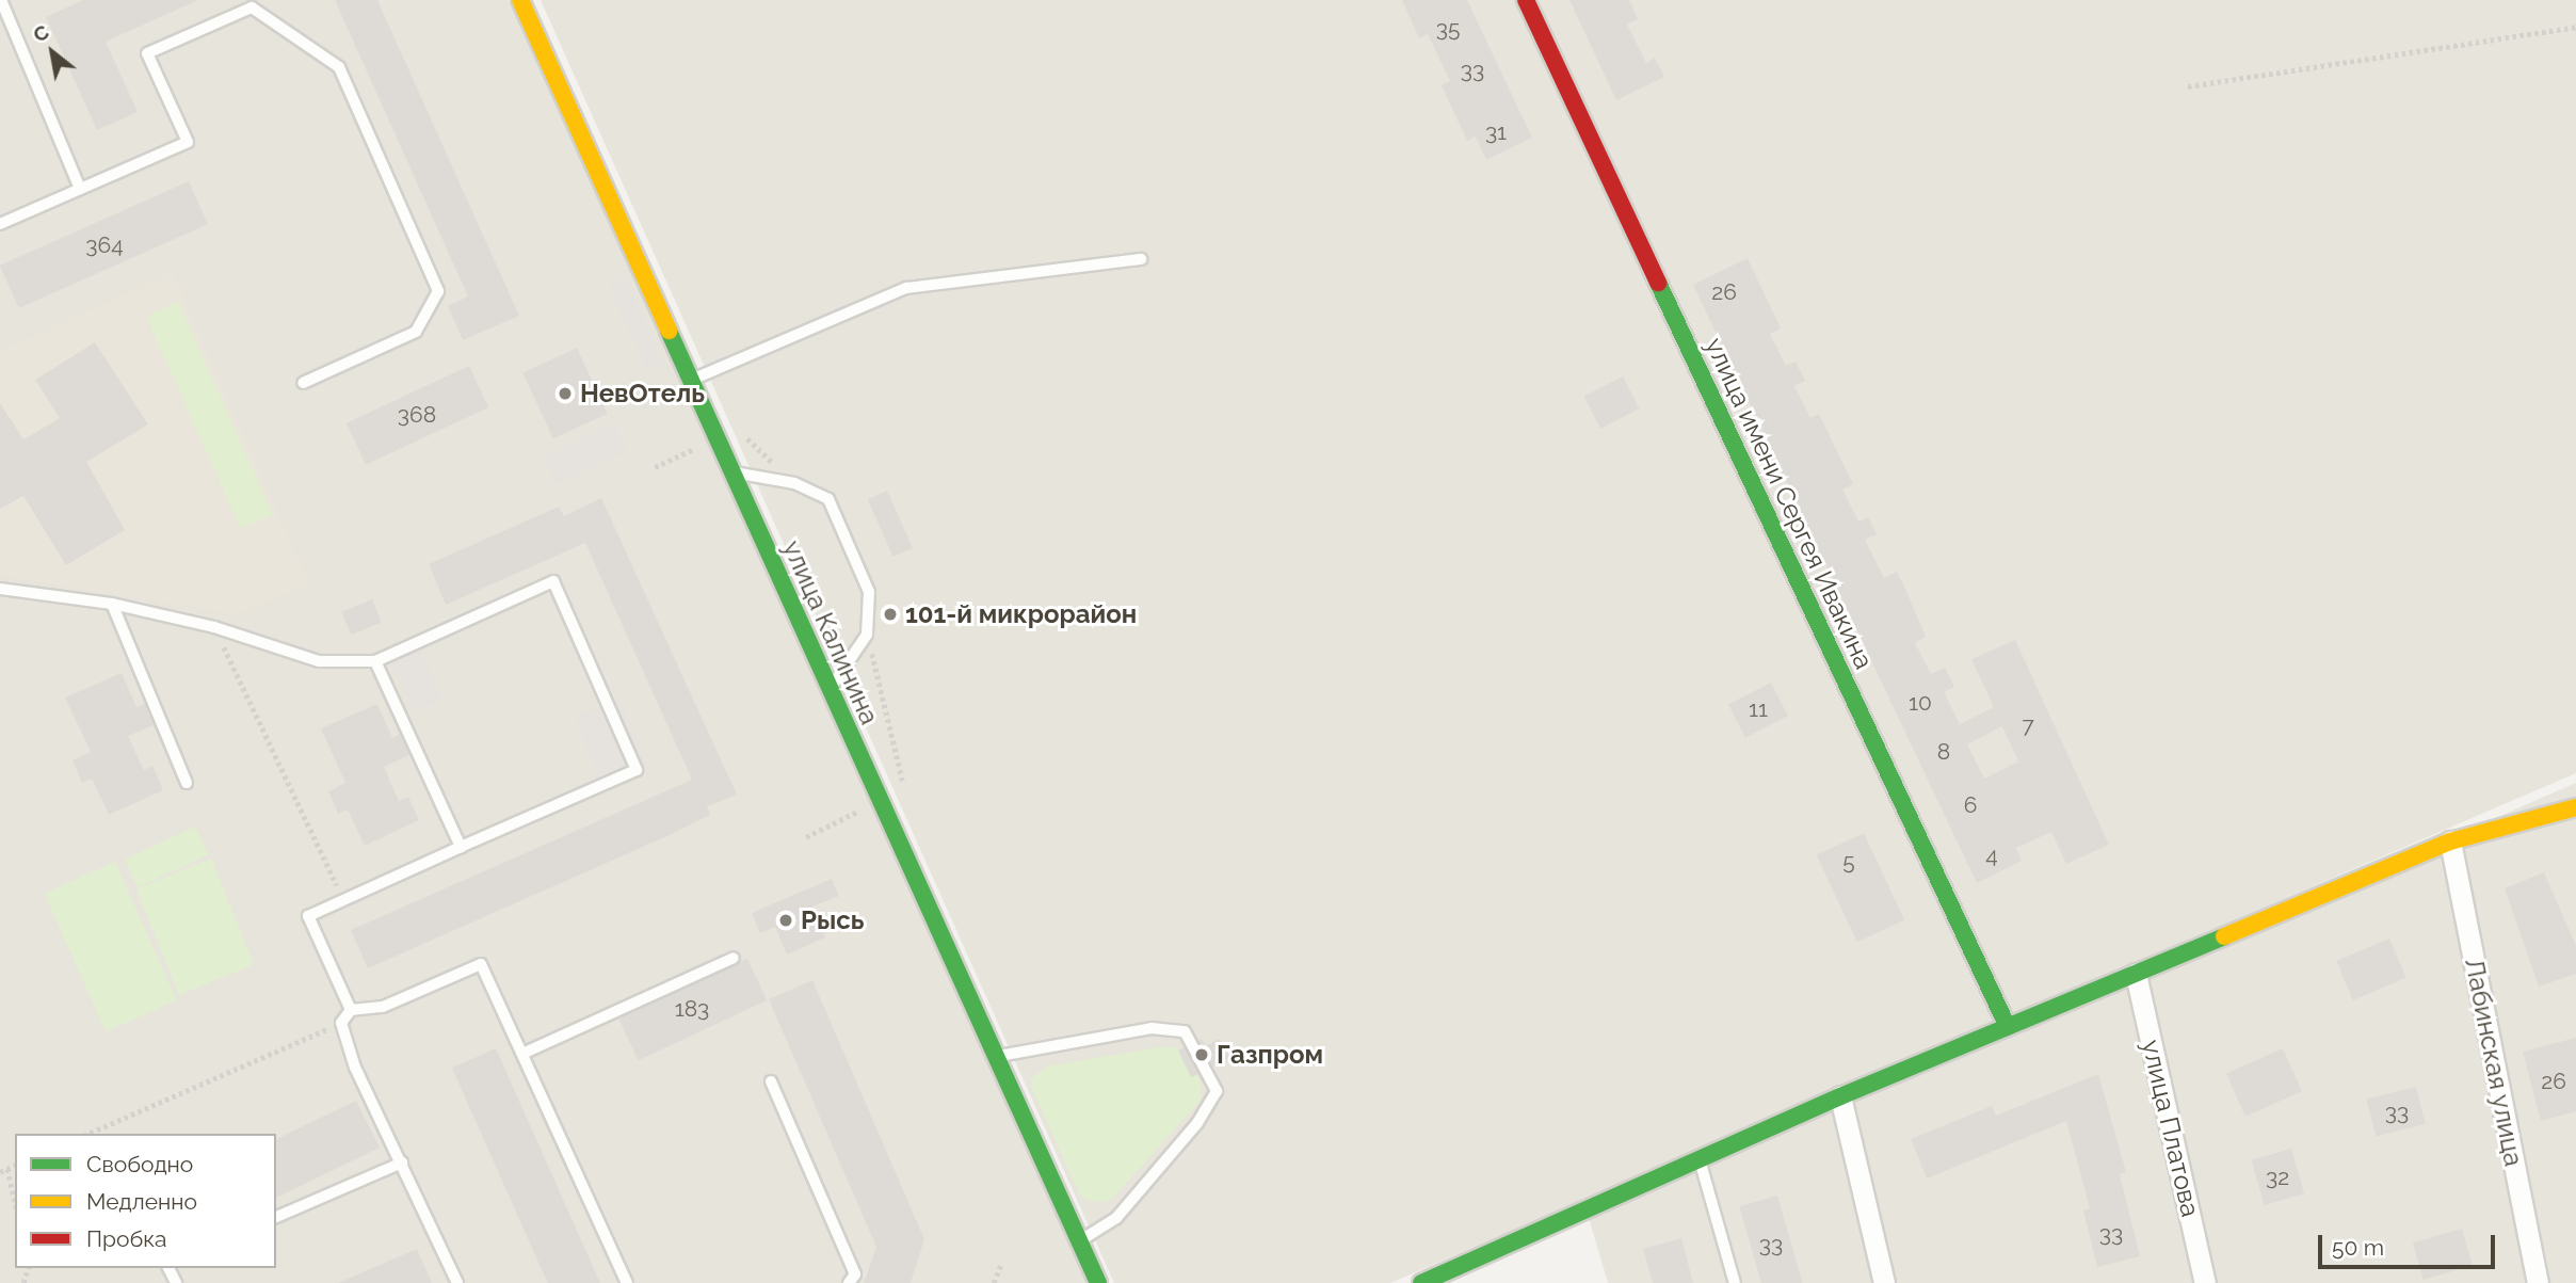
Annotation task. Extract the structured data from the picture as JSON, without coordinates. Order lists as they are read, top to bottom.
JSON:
{
  "streets": {
    "street": [
      "улица имени Сергея Ивакина",
      "улица Калинина",
      "Лабинская улица",
      "улица Платова"
    ]
  },
  "places": [
    "НевОтель",
    "101-й микрорайон",
    "Рысь",
    "Газпром"
  ],
  "house_numbers": [
    "35",
    "33",
    "31",
    "364",
    "26",
    "368",
    "10",
    "11",
    "7",
    "8",
    "6",
    "4",
    "5",
    "183",
    "26",
    "33",
    "32",
    "33",
    "33"
  ],
  "legend": ["Свободно", "Медленно", "Пробка"],
  "scale_bar": "50 m",
  "north": "top left"
}
